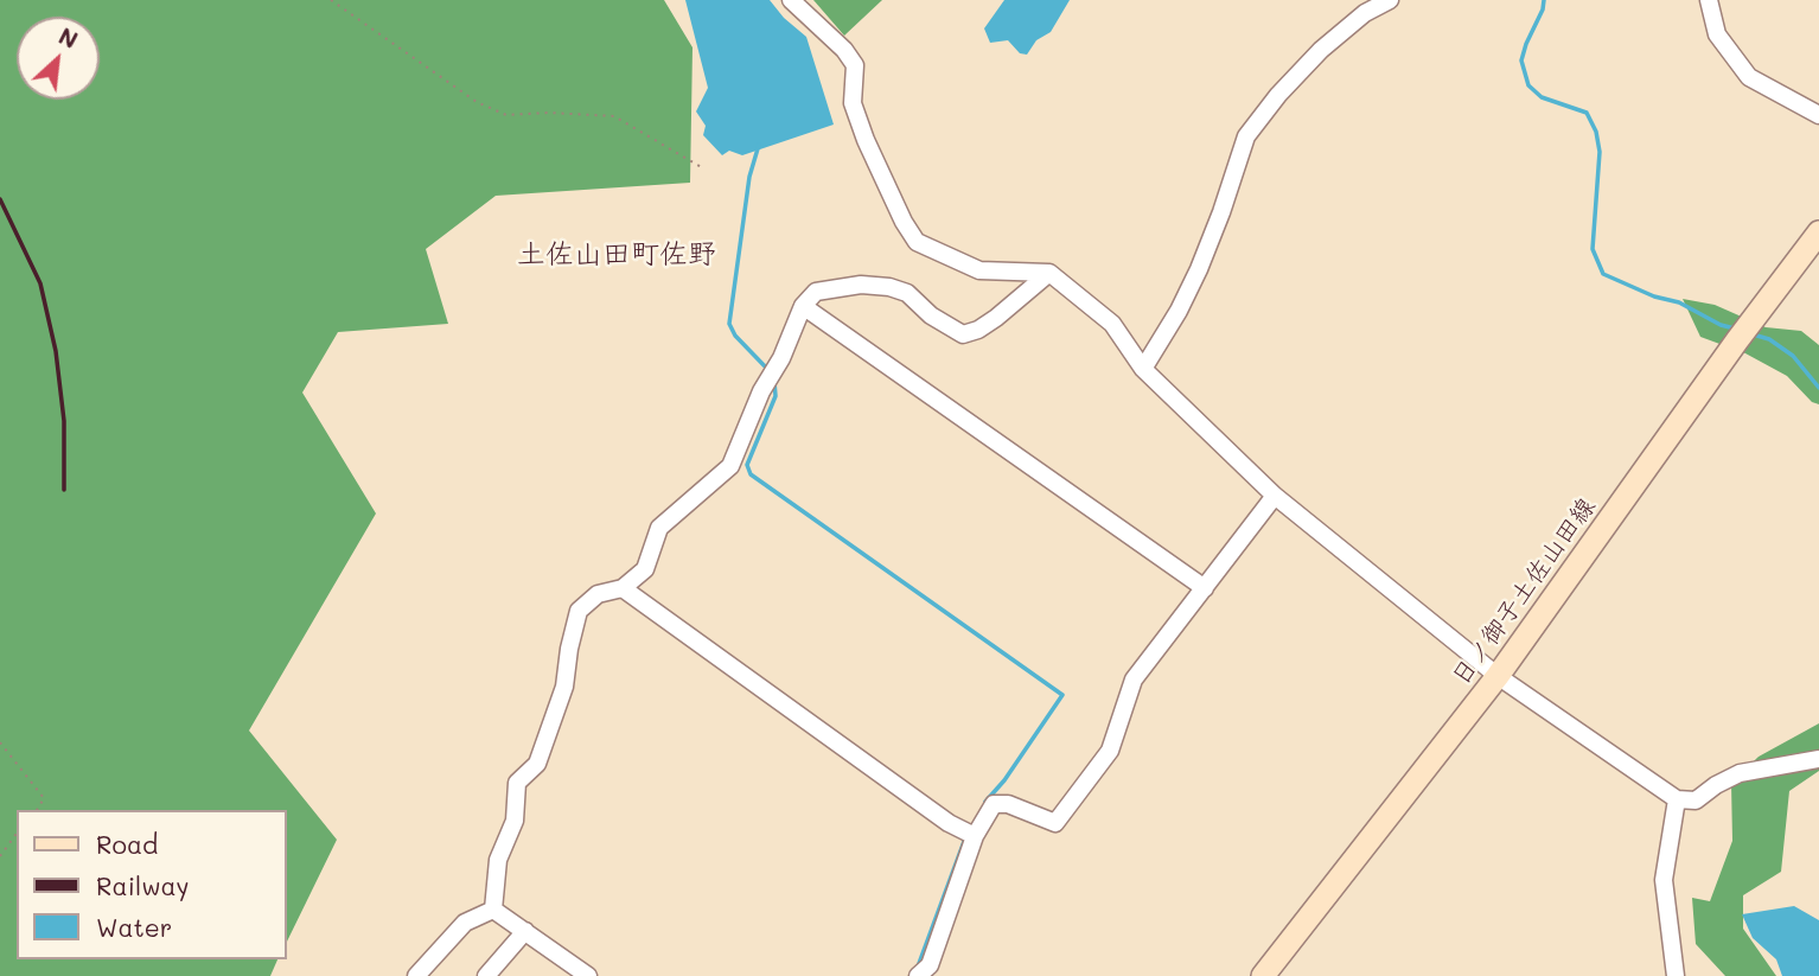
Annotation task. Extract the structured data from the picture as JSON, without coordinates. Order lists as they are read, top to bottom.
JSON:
{
  "streets": {
    "main road": ["日ノ御子土佐山田線"]
  },
  "districts": ["土佐山田町佐野"],
  "legend": ["Road", "Railway", "Water"],
  "north": "top right"
}
